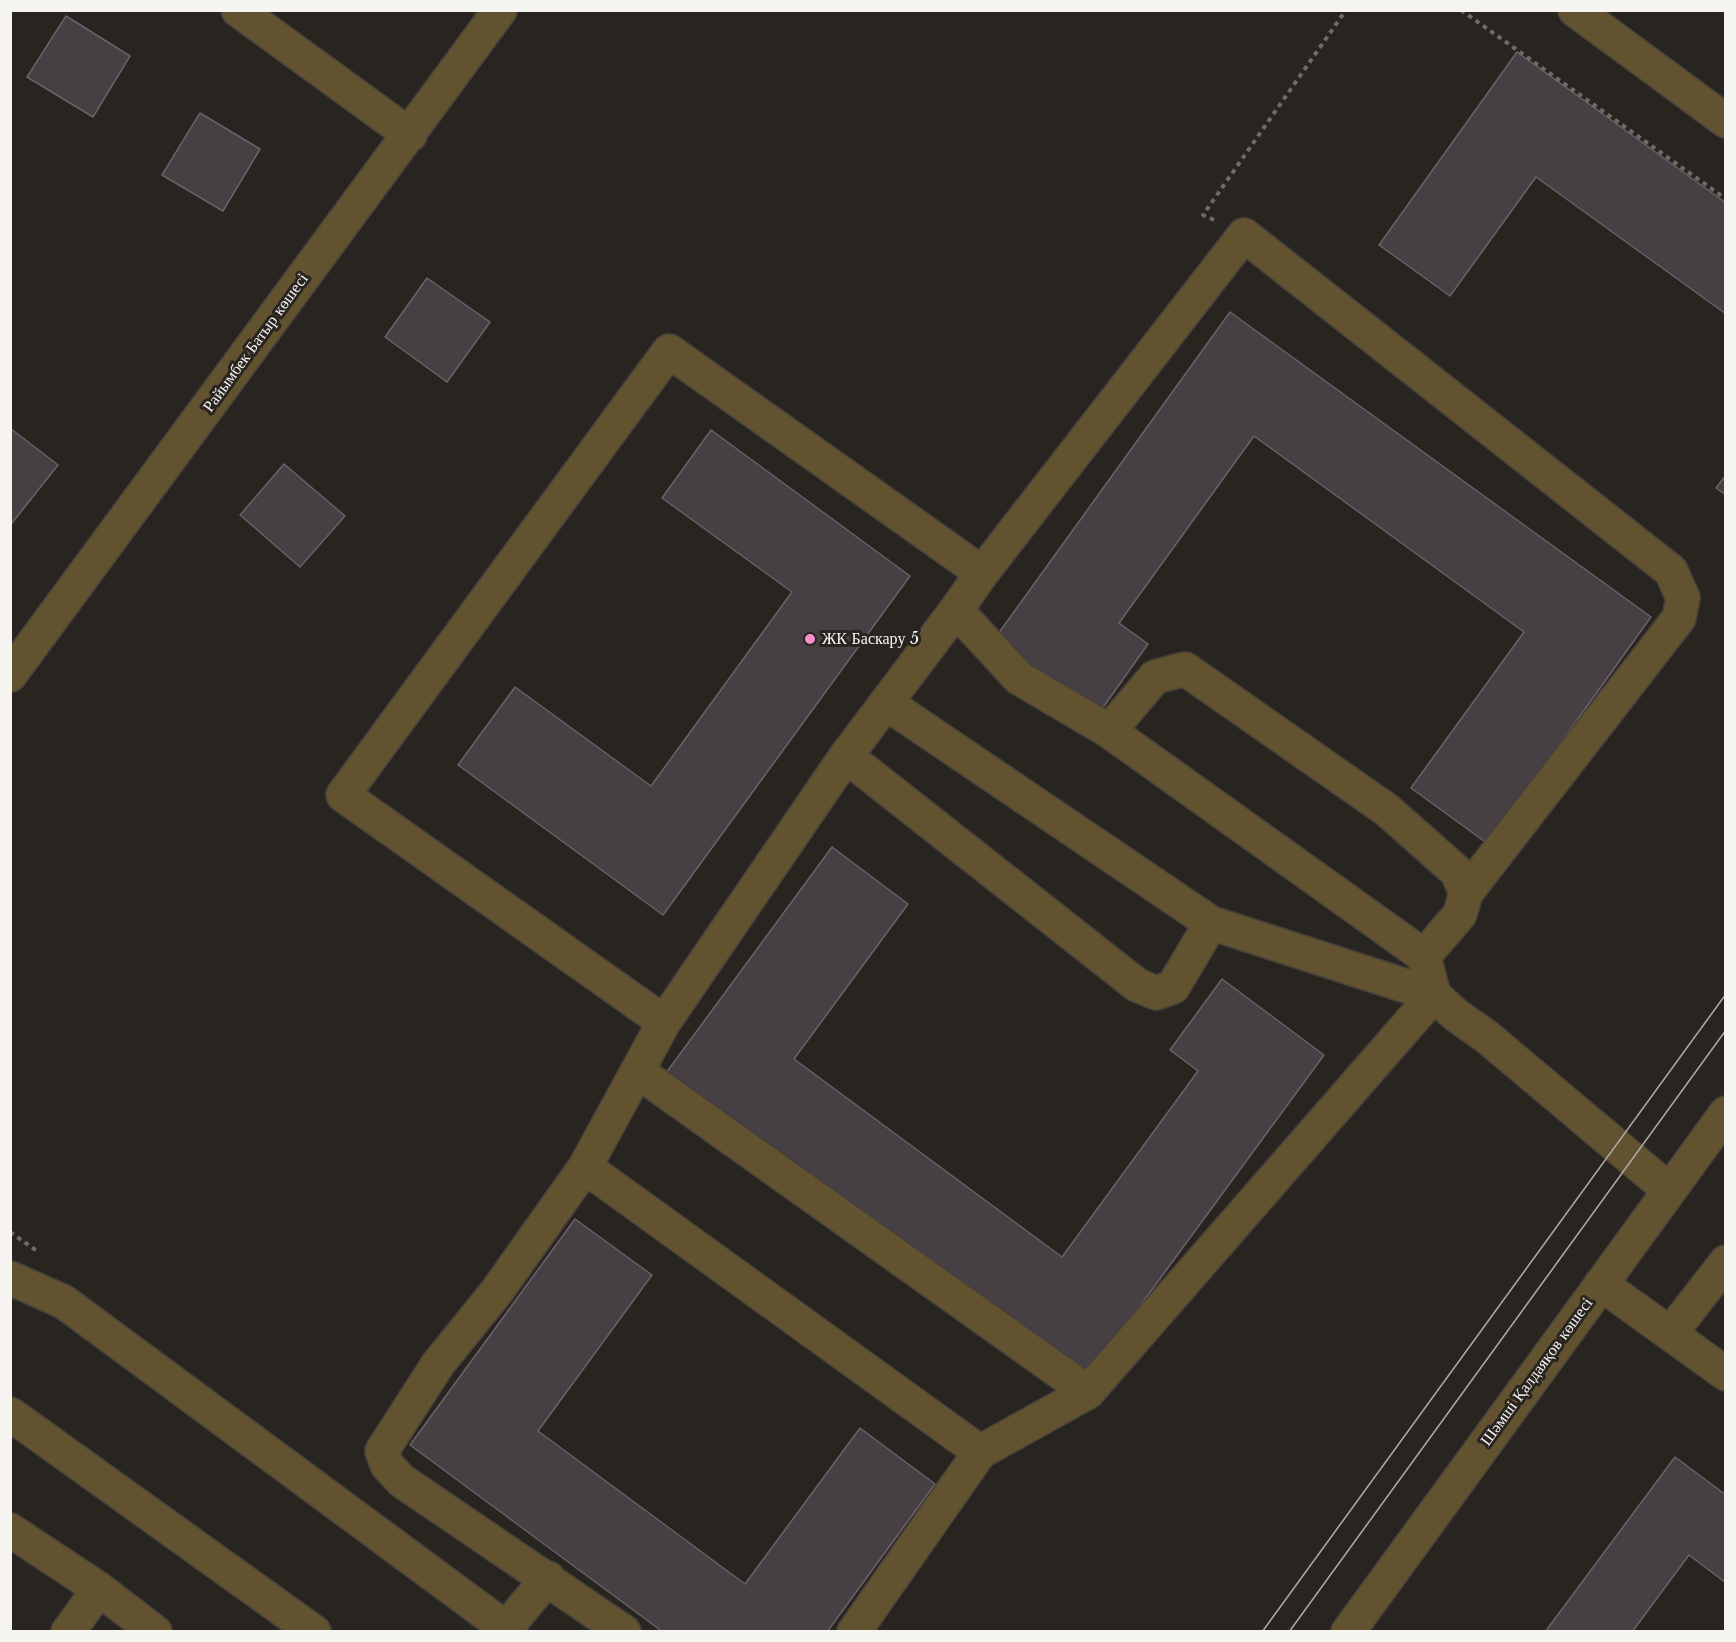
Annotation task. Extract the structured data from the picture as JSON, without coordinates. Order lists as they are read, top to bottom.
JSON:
{
  "streets": {
    "street": ["Райымбек Батыр көшесі", "Шәмші Қалдаяқов көшесі"]
  },
  "places": ["ЖК Баскару 5"]
}
